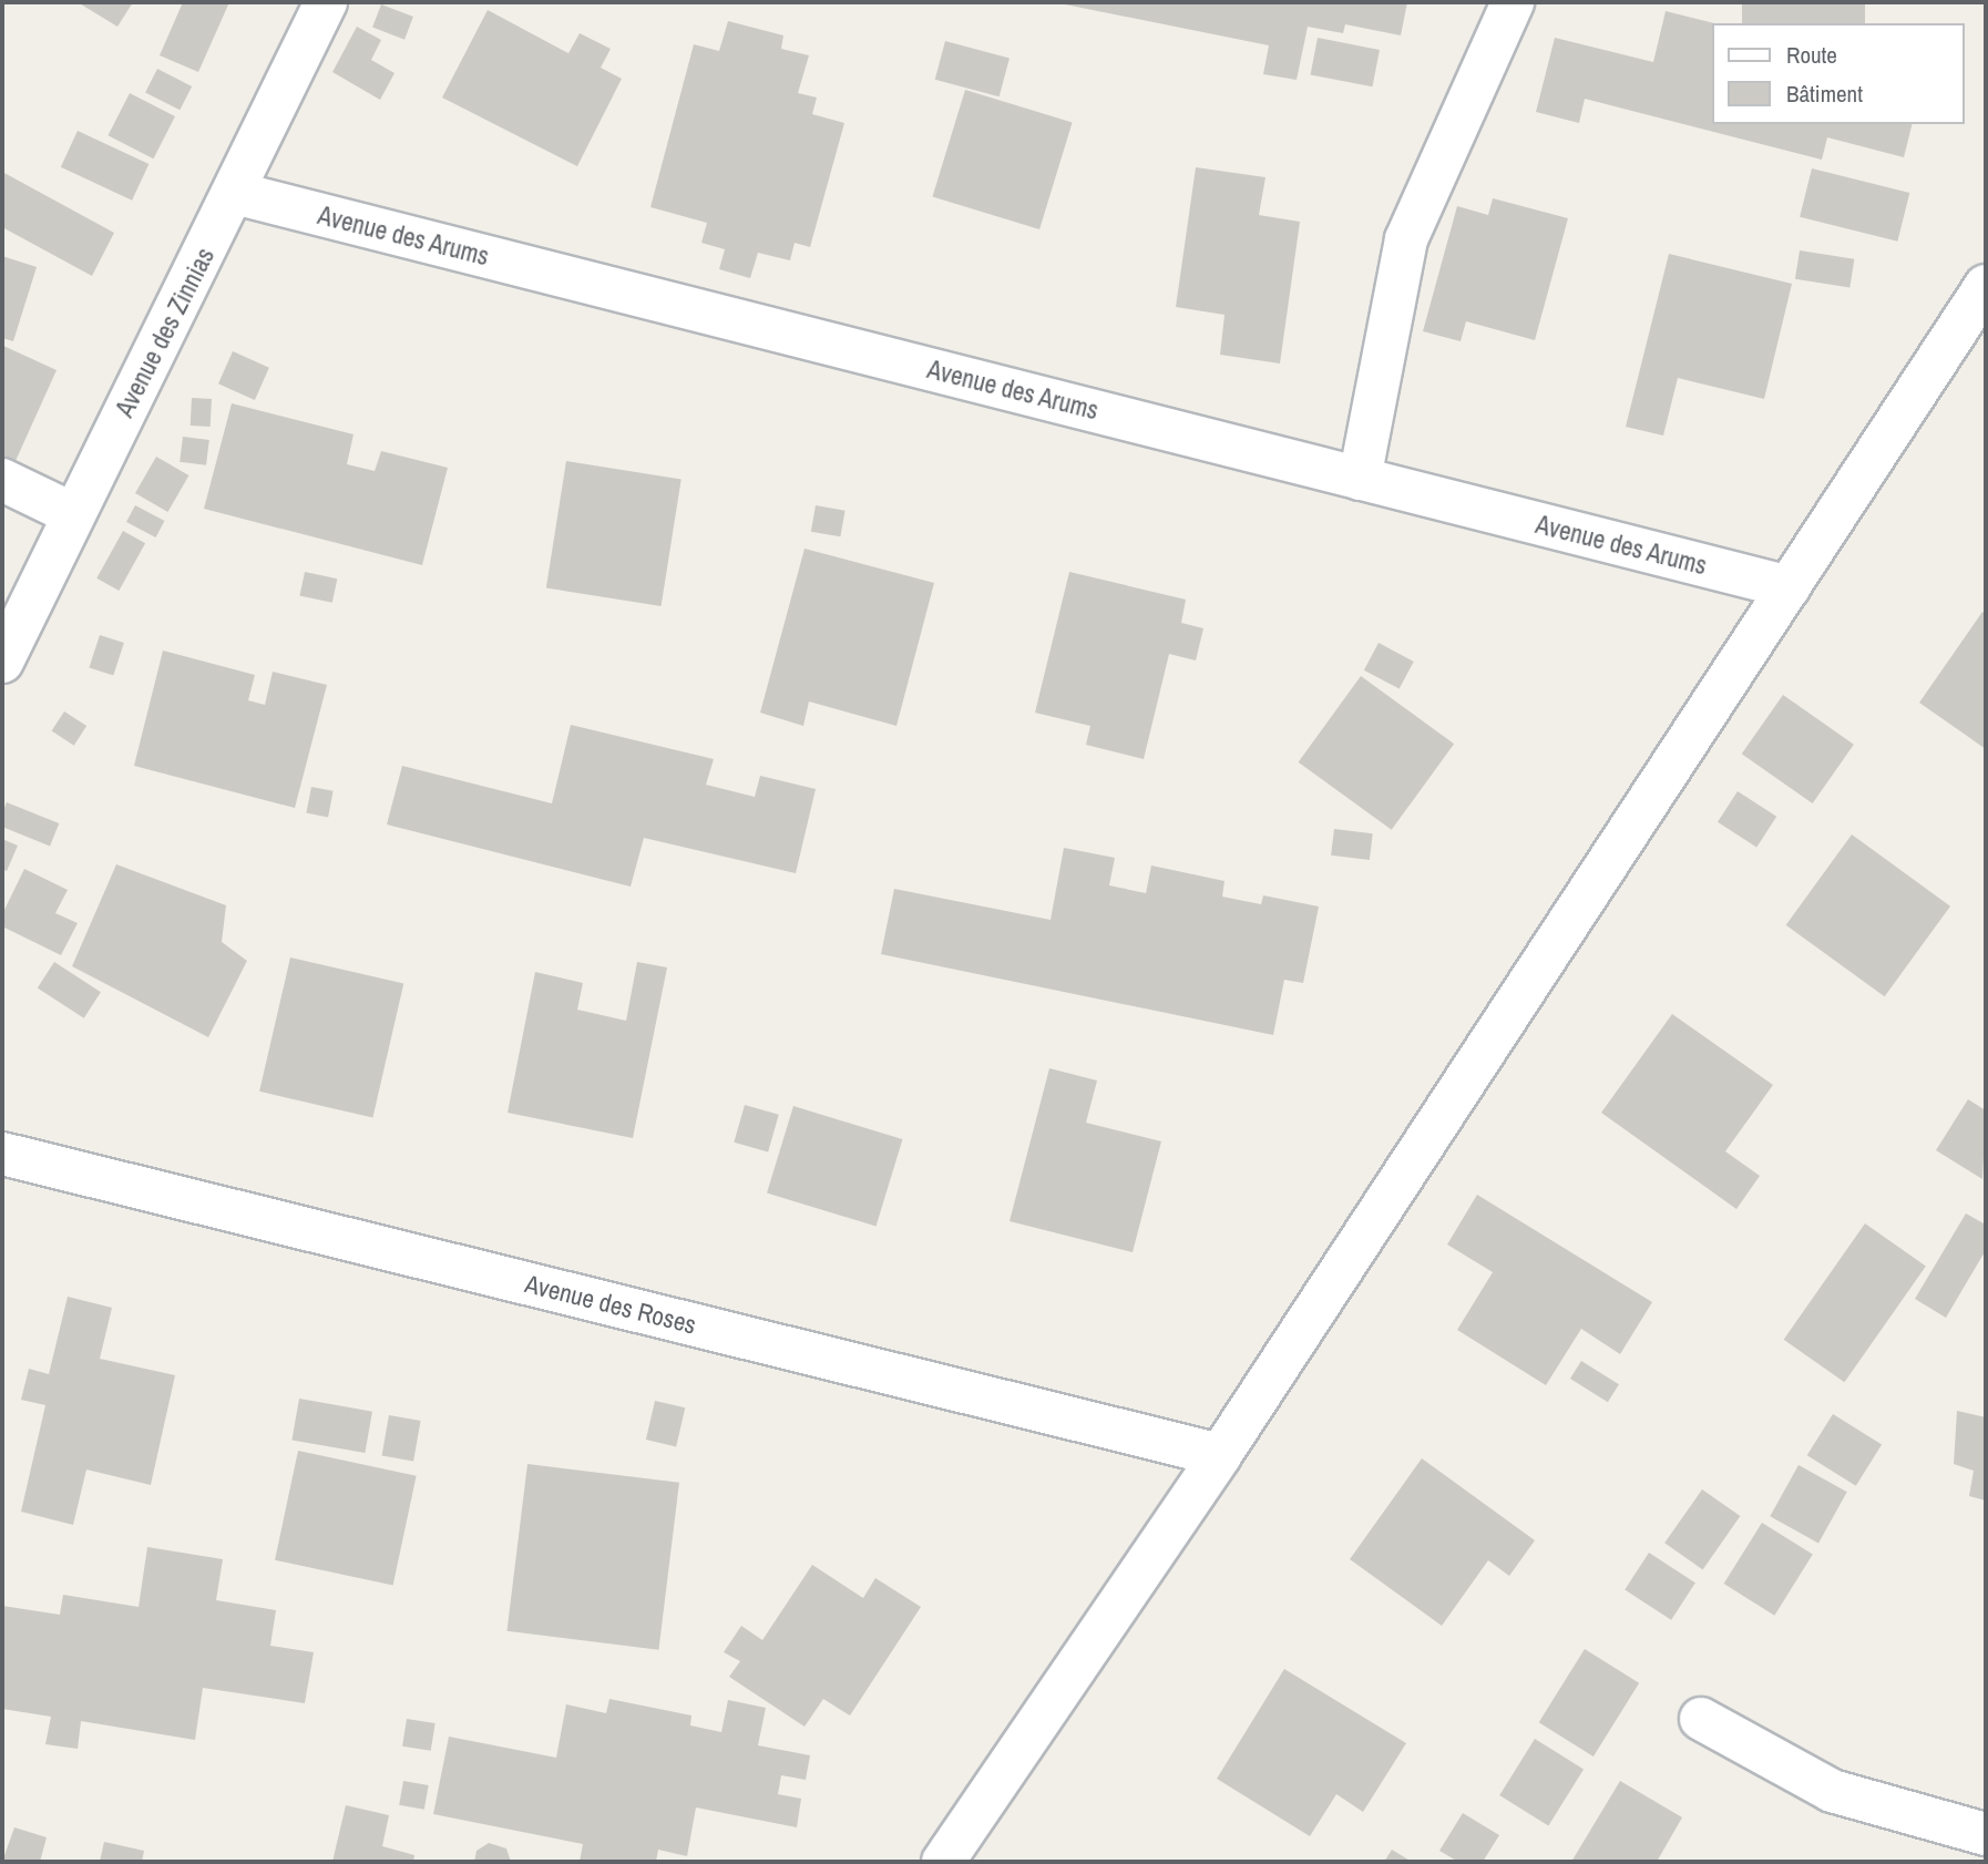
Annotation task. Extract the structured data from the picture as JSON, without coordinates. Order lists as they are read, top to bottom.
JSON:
{
  "streets": {
    "street": ["Avenue des Arums", "Avenue des Zinnias", "Avenue des Roses"]
  },
  "crossings": [
    ["Avenue des Arums", "Avenue des Zinnias"]
  ],
  "legend": ["Route", "Bâtiment"]
}
